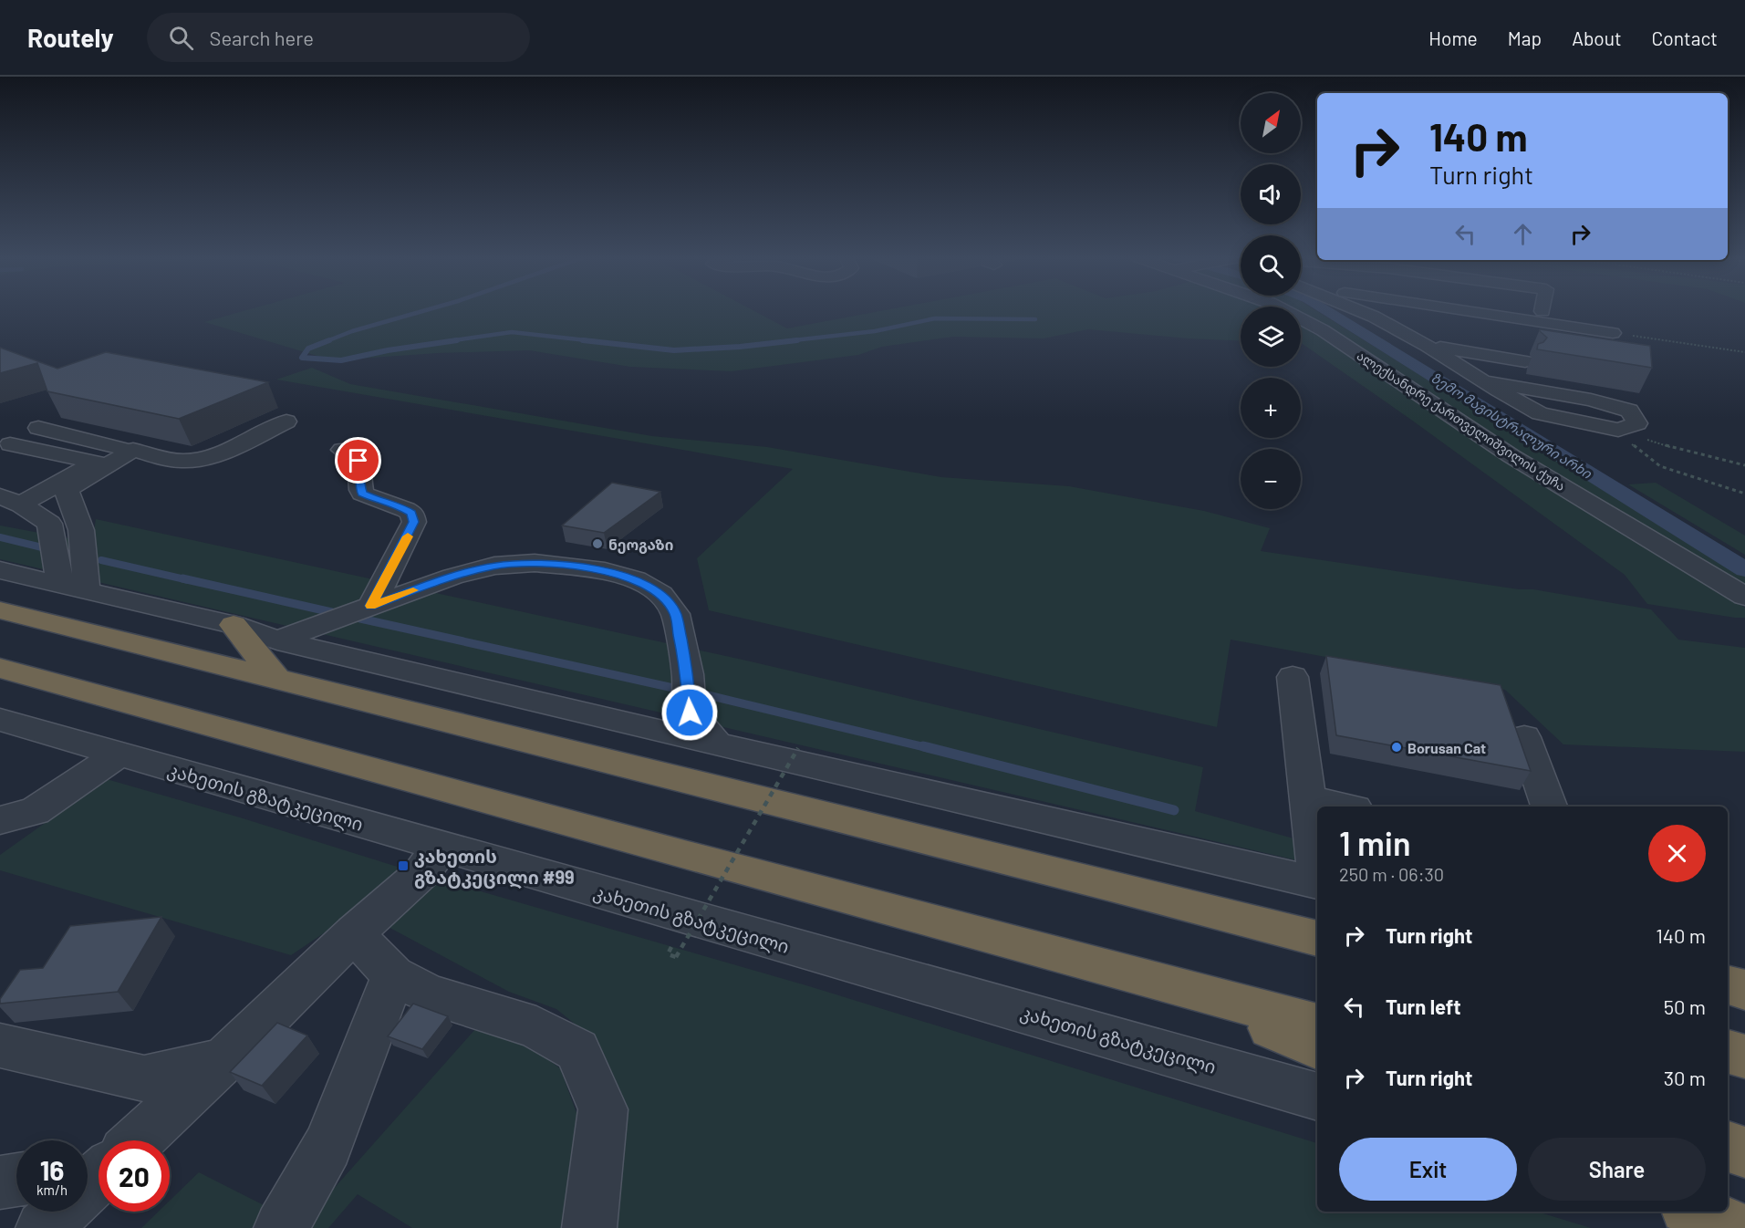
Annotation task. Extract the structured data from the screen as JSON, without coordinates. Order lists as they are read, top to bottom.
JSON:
{
  "streets": {
    "street": ["ალექსანდრე ქართველიშვილის ქუჩა", "კახეთის გზატკეცილი"]
  },
  "water": ["ზემო მაგისტრალური არხი"],
  "places": {
    "other": ["ნეოგაზი", "Borusan Cat"],
    "transit": ["კახეთის გზატკეცილი #99"]
  },
  "north": "top right",
  "page": {
    "header": "Routely",
    "search": "Search here",
    "nav": [
      "Home",
      "Map",
      "About",
      "Contact"
    ],
    "map_buttons": ["+", "−"],
    "turn": ["140 m", "Turn right"],
    "heading": ["1 min", "250 m · 06:30"],
    "list": [
      {
        "name": "Turn right",
        "value": "140 m"
      },
      {
        "name": "Turn left",
        "value": "50 m"
      },
      {
        "name": "Turn right",
        "value": "30 m"
      }
    ],
    "buttons": ["Exit", "Share"],
    "speed": "16 km/h",
    "limit": "20"
  }
}
